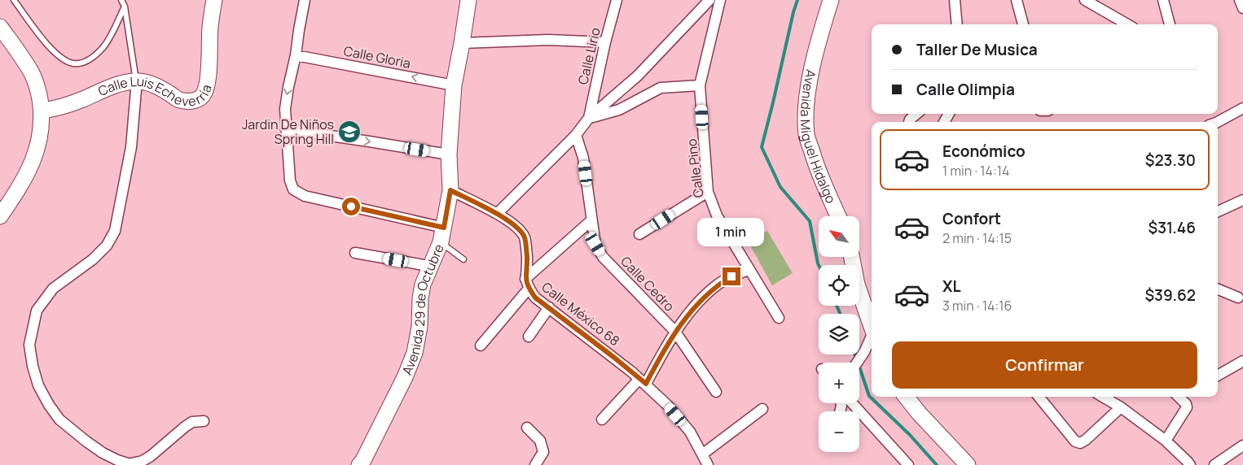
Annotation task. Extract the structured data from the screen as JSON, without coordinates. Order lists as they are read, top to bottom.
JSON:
{
  "streets": {
    "street": [
      "Calle Lirio",
      "Calle Gloria",
      "Calle Luis Echeverría",
      "Avenida Miguel Hidalgo",
      "Calle Pino",
      "Calle Cedro",
      "Avenida 29 de Octubre",
      "Calle México 68"
    ]
  },
  "crossings": [
    ["Calle Gloria", "Avenida 29 de Octubre"],
    ["Avenida 29 de Octubre", "Calle México 68"]
  ],
  "places": {
    "school or university": ["Jardin De Niños Spring Hill"]
  },
  "north": "top left",
  "page": {
    "banner": ["Taller De Musica", "Calle Olimpia"],
    "list": [
      {
        "name": "Económico",
        "note": "1 min · 14:14",
        "value": "$23.30"
      },
      {
        "name": "Confort",
        "note": "2 min · 14:15",
        "value": "$31.46"
      },
      {
        "name": "XL",
        "note": "3 min · 14:16",
        "value": "$39.62"
      }
    ],
    "map_buttons": ["+", "−"],
    "bubble": "1 min",
    "buttons": "Confirmar"
  }
}
